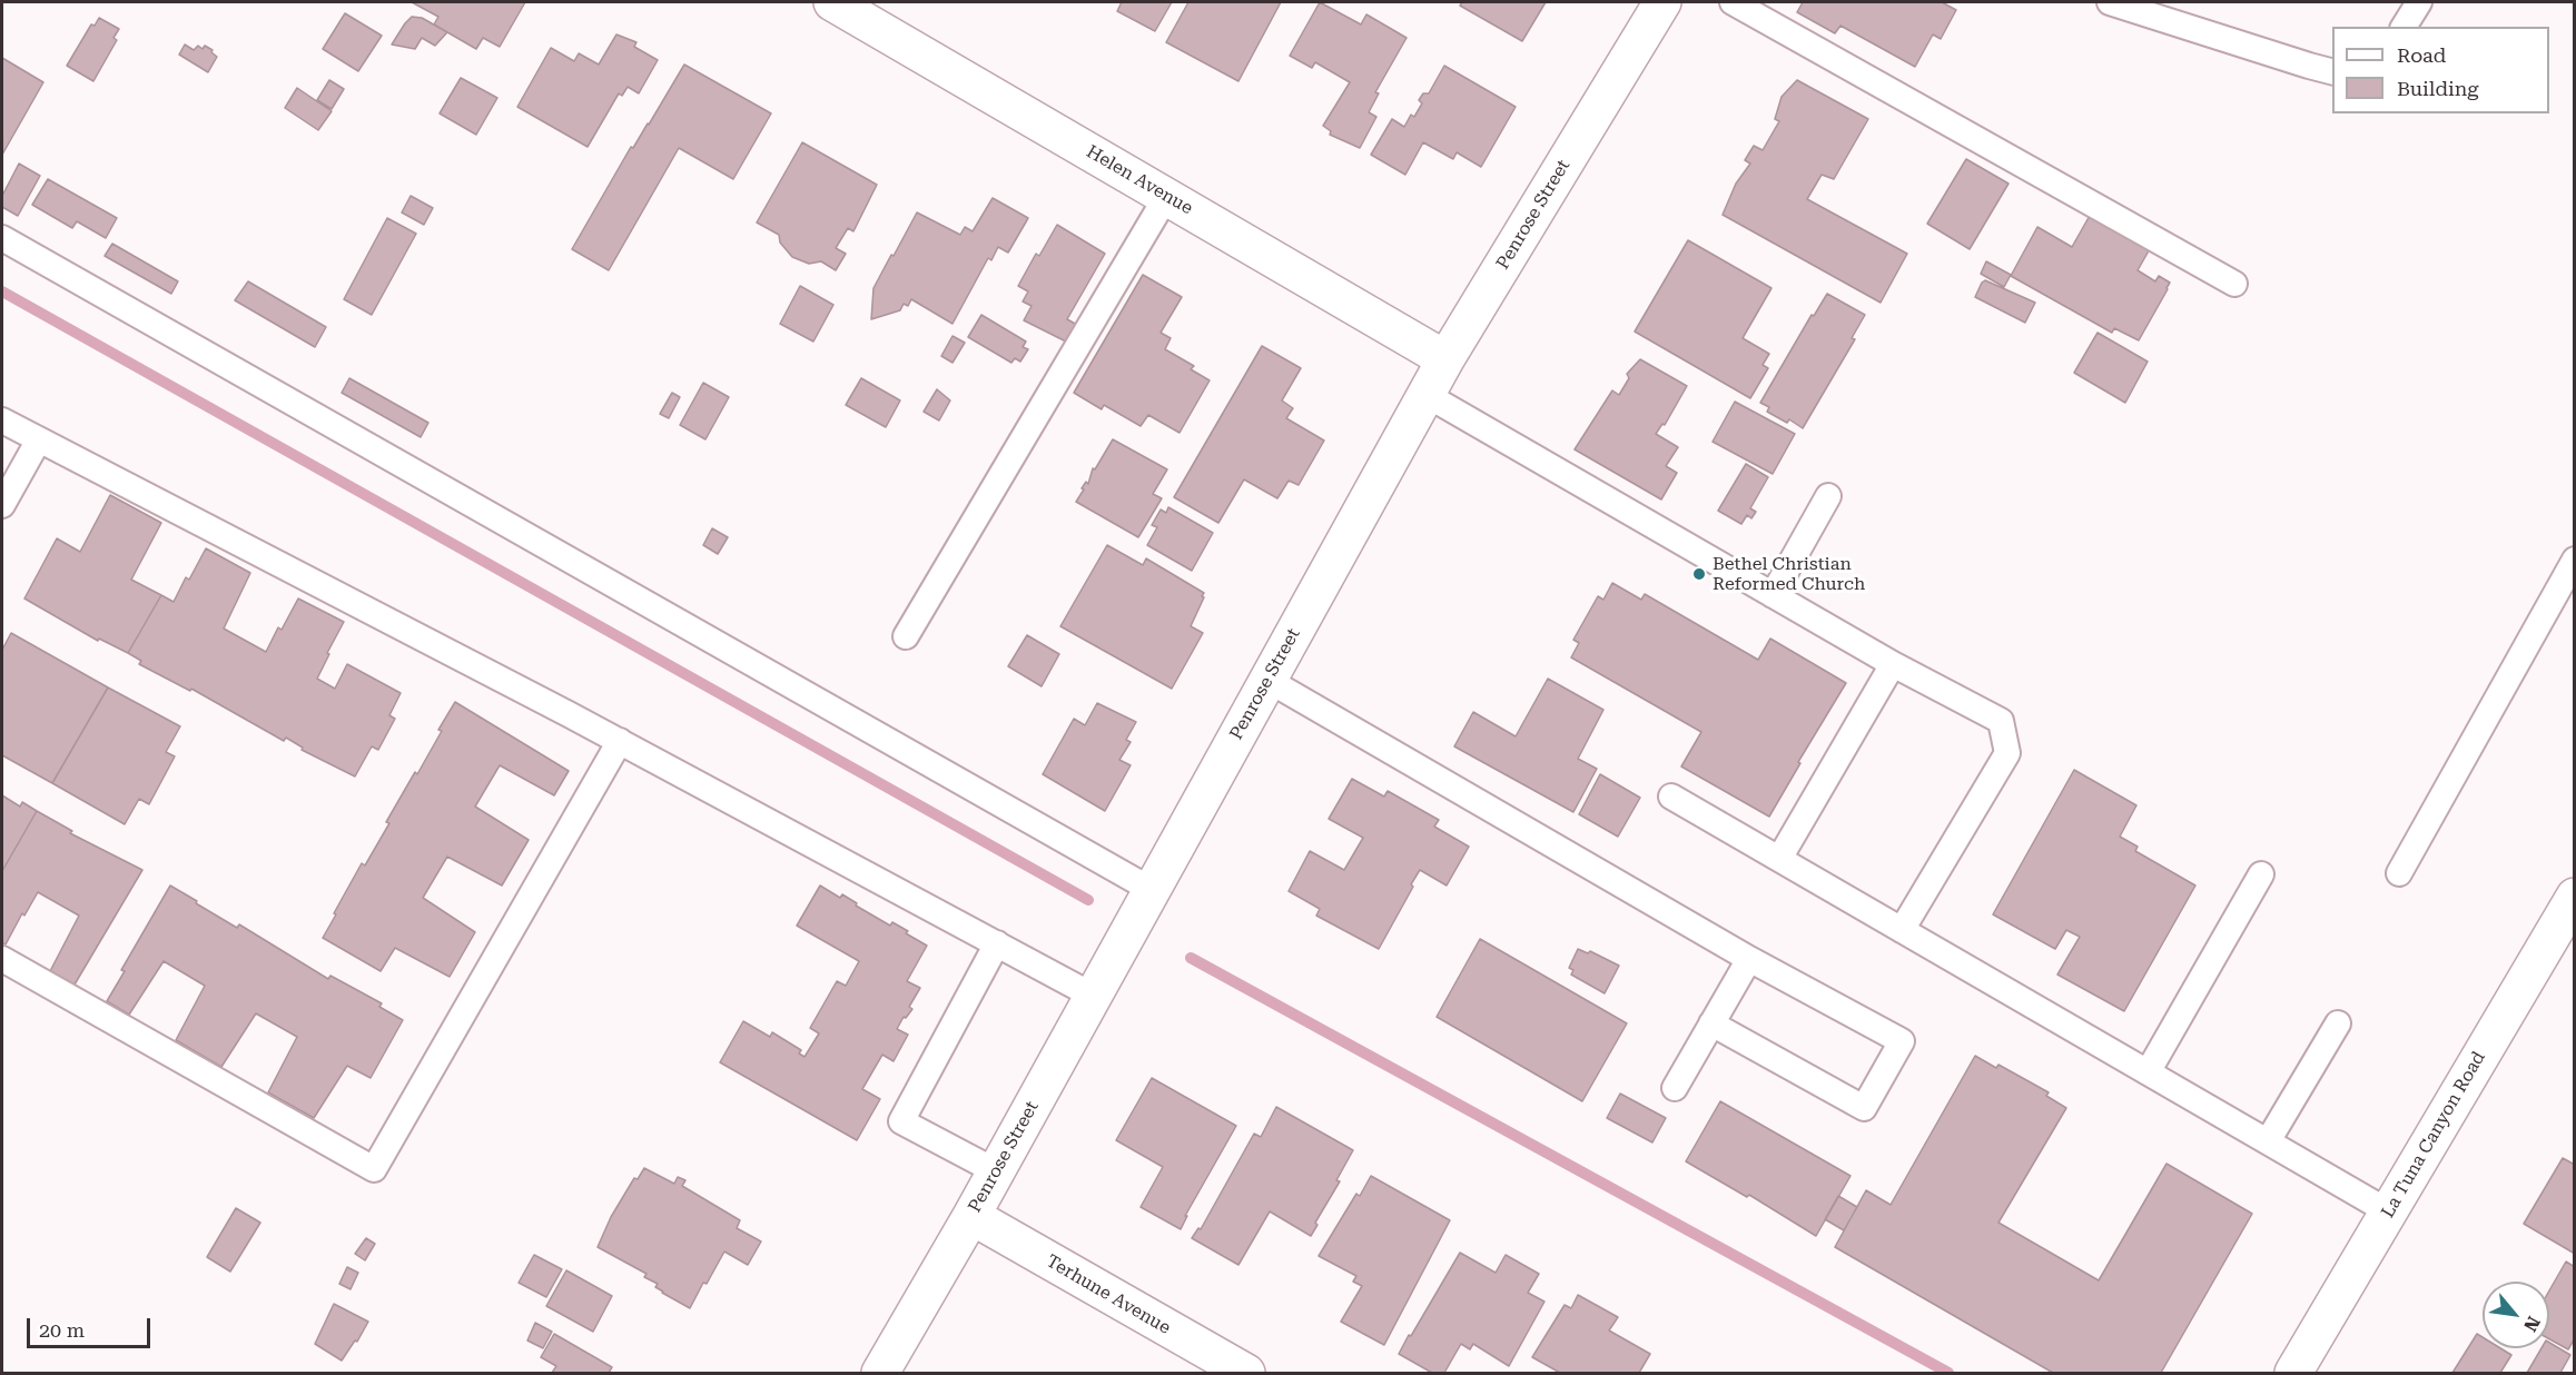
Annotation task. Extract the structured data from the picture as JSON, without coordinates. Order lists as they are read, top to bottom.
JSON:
{
  "streets": {
    "street": [
      "Helen Avenue",
      "Penrose Street",
      "La Tuna Canyon Road",
      "Terhune Avenue"
    ]
  },
  "crossings": [
    ["Helen Avenue", "Penrose Street"],
    ["Penrose Street", "Terhune Avenue"]
  ],
  "places": ["Bethel Christian Reformed Church"],
  "legend": ["Road", "Building"],
  "scale_bar": "20 m",
  "north": "bottom right"
}
